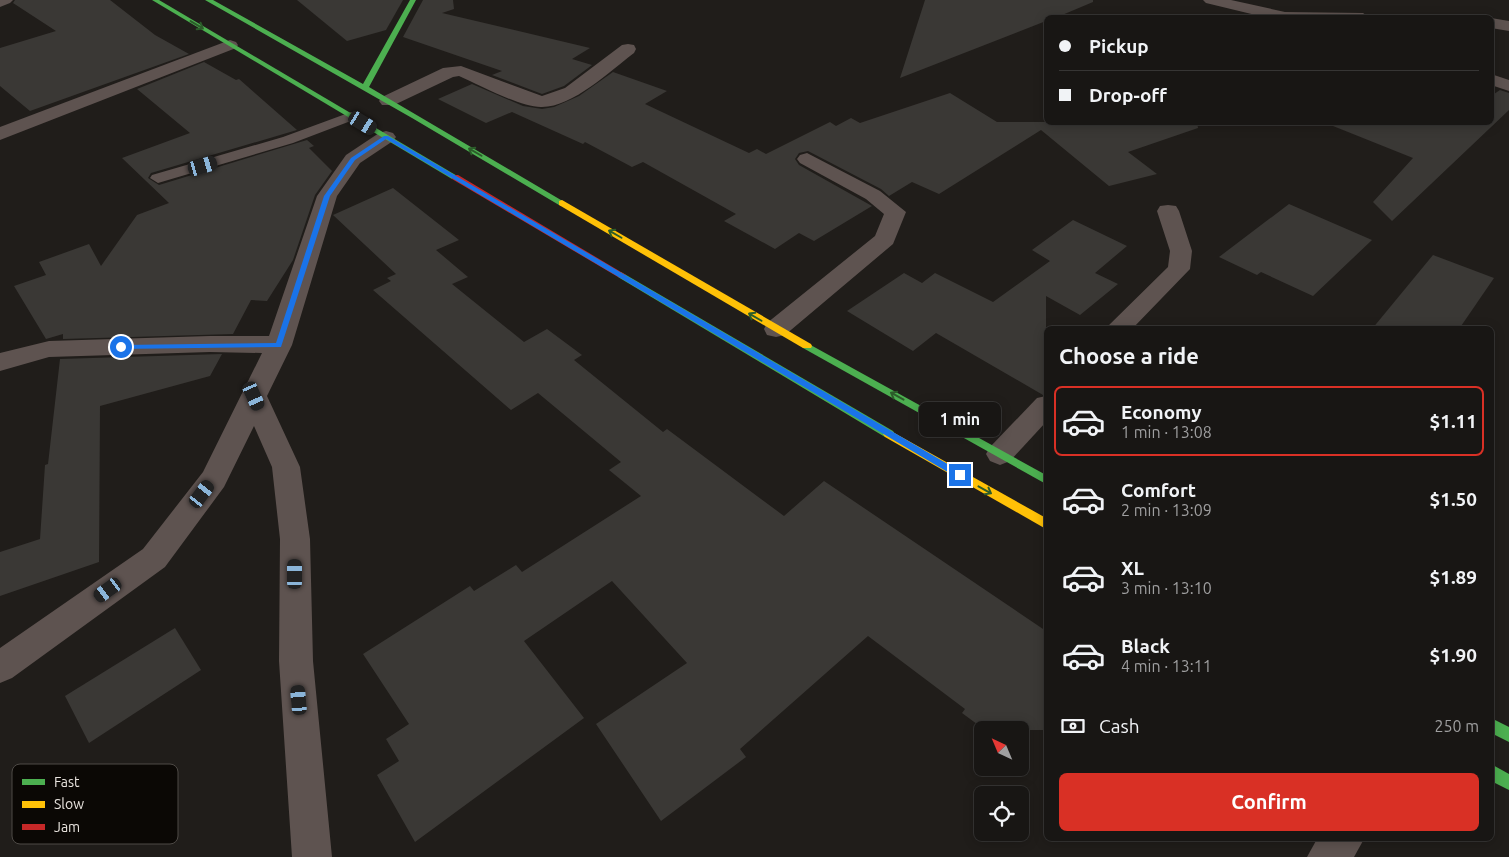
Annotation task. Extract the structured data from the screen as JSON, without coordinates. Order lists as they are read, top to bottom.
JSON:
{
  "legend": ["Fast", "Slow", "Jam"],
  "north": "top left",
  "page": {
    "banner": ["Pickup", "Drop-off"],
    "heading": "Choose a ride",
    "list": [
      {
        "name": "Economy",
        "note": "1 min · 13:08",
        "value": "$1.11"
      },
      {
        "name": "Comfort",
        "note": "2 min · 13:09",
        "value": "$1.50"
      },
      {
        "name": "XL",
        "note": "3 min · 13:10",
        "value": "$1.89"
      },
      {
        "name": "Black",
        "note": "4 min · 13:11",
        "value": "$1.90"
      }
    ],
    "bubble": "1 min",
    "pay": ["Cash", "250 m"],
    "buttons": "Confirm"
  }
}
